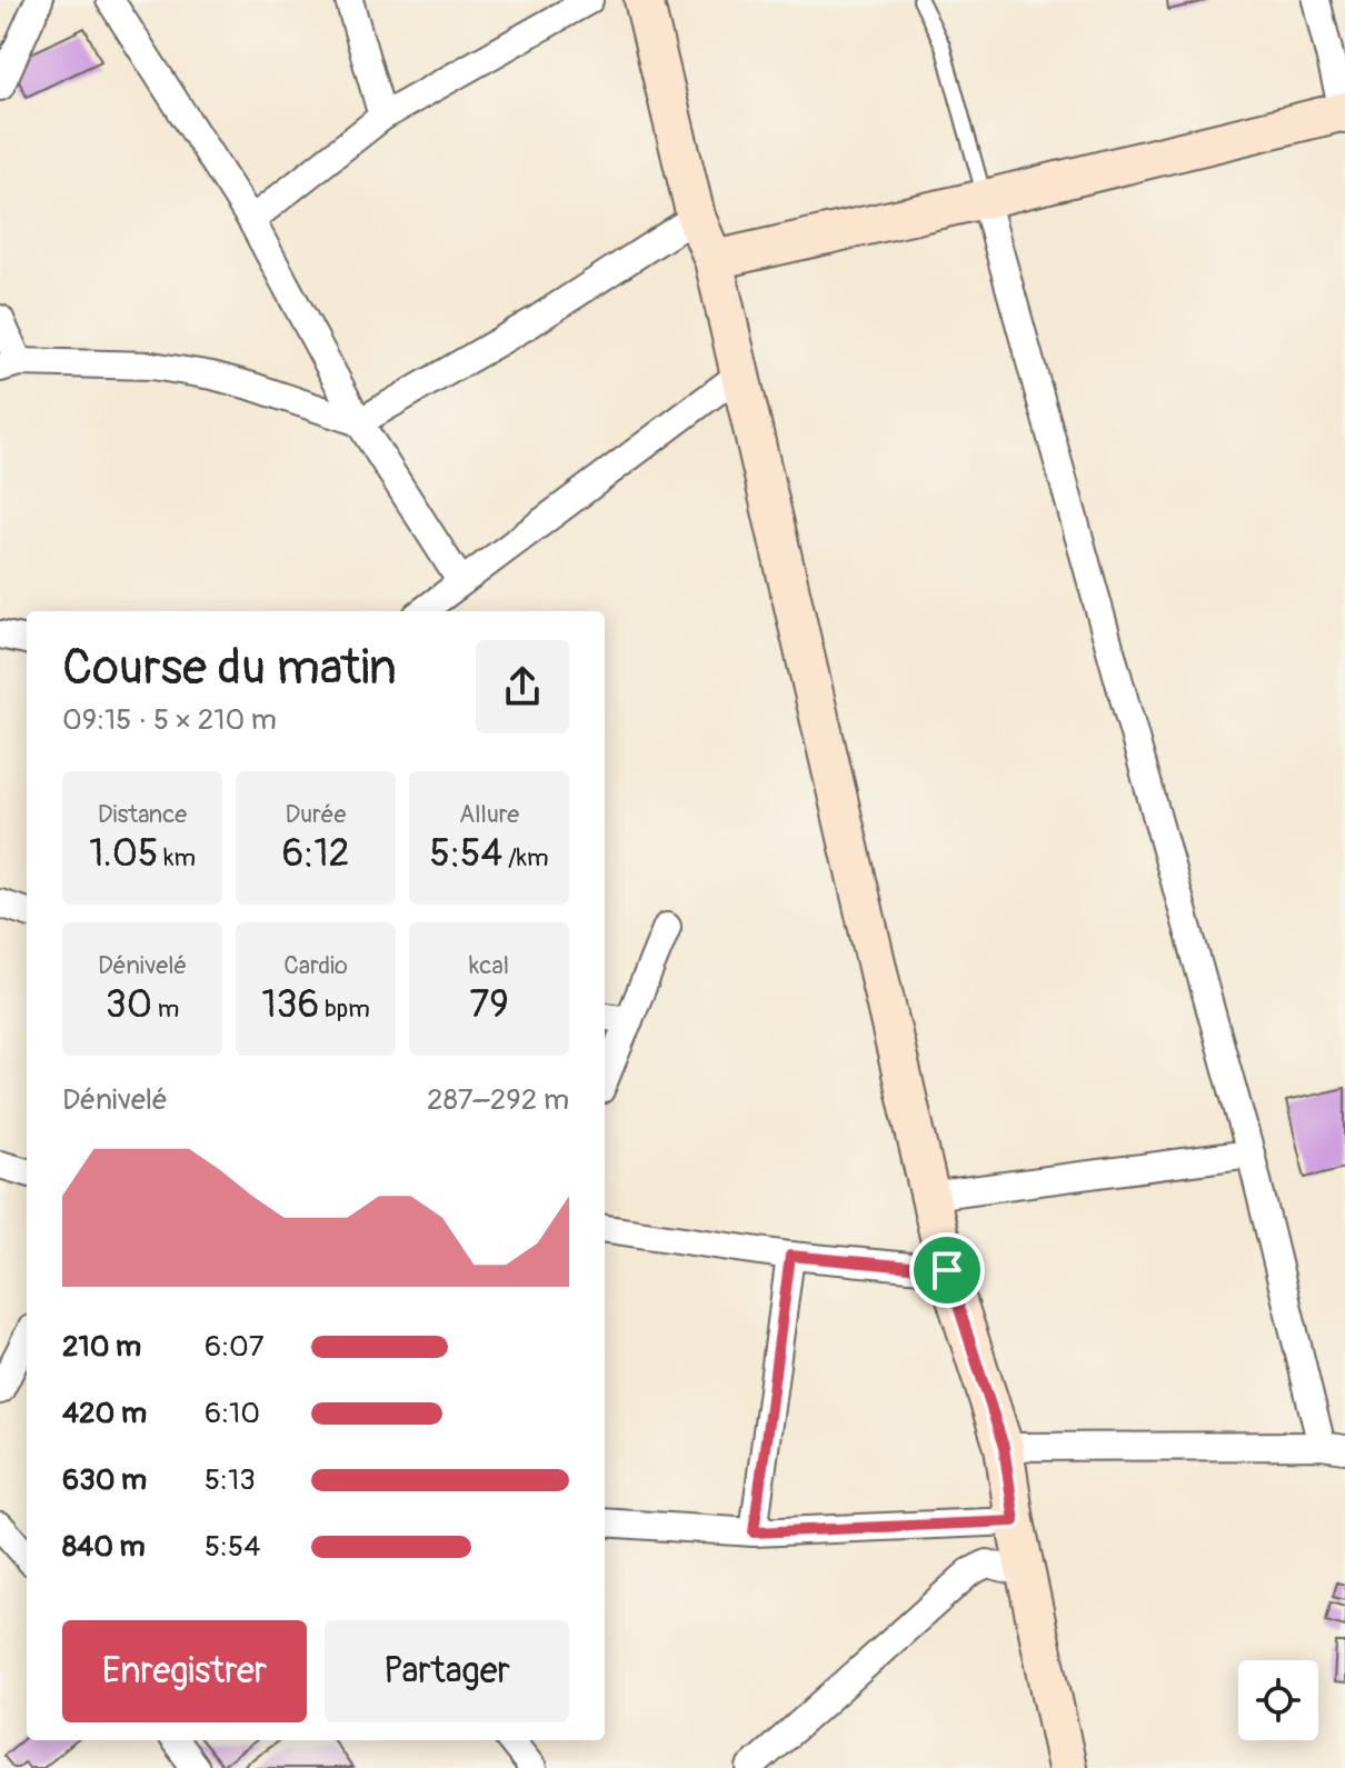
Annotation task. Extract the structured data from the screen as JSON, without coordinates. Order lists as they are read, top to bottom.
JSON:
{
  "page": {
    "heading": ["Course du matin", "09:15 · 5 × 210 m"],
    "stats": [
      ["Distance", "1.05 km"],
      ["Durée", "6:12"],
      ["Allure", "5:54 /km"],
      ["Dénivelé", "30 m"],
      ["Cardio", "136 bpm"],
      ["kcal", "79"]
    ],
    "chart": ["Dénivelé", "287–292 m"],
    "list": [
      {
        "name": "210 m",
        "note": "6:07"
      },
      {
        "name": "420 m",
        "note": "6:10"
      },
      {
        "name": "630 m",
        "note": "5:13"
      },
      {
        "name": "840 m",
        "note": "5:54"
      }
    ],
    "buttons": ["Enregistrer", "Partager"]
  }
}
